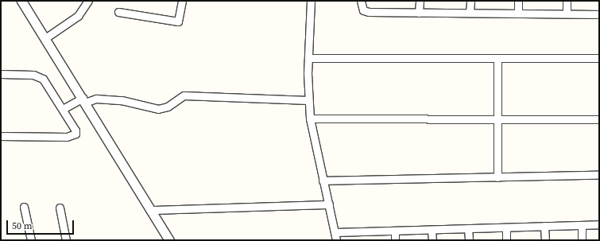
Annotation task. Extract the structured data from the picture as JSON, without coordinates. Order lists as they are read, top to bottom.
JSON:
{
  "scale_bar": "50 m"
}
